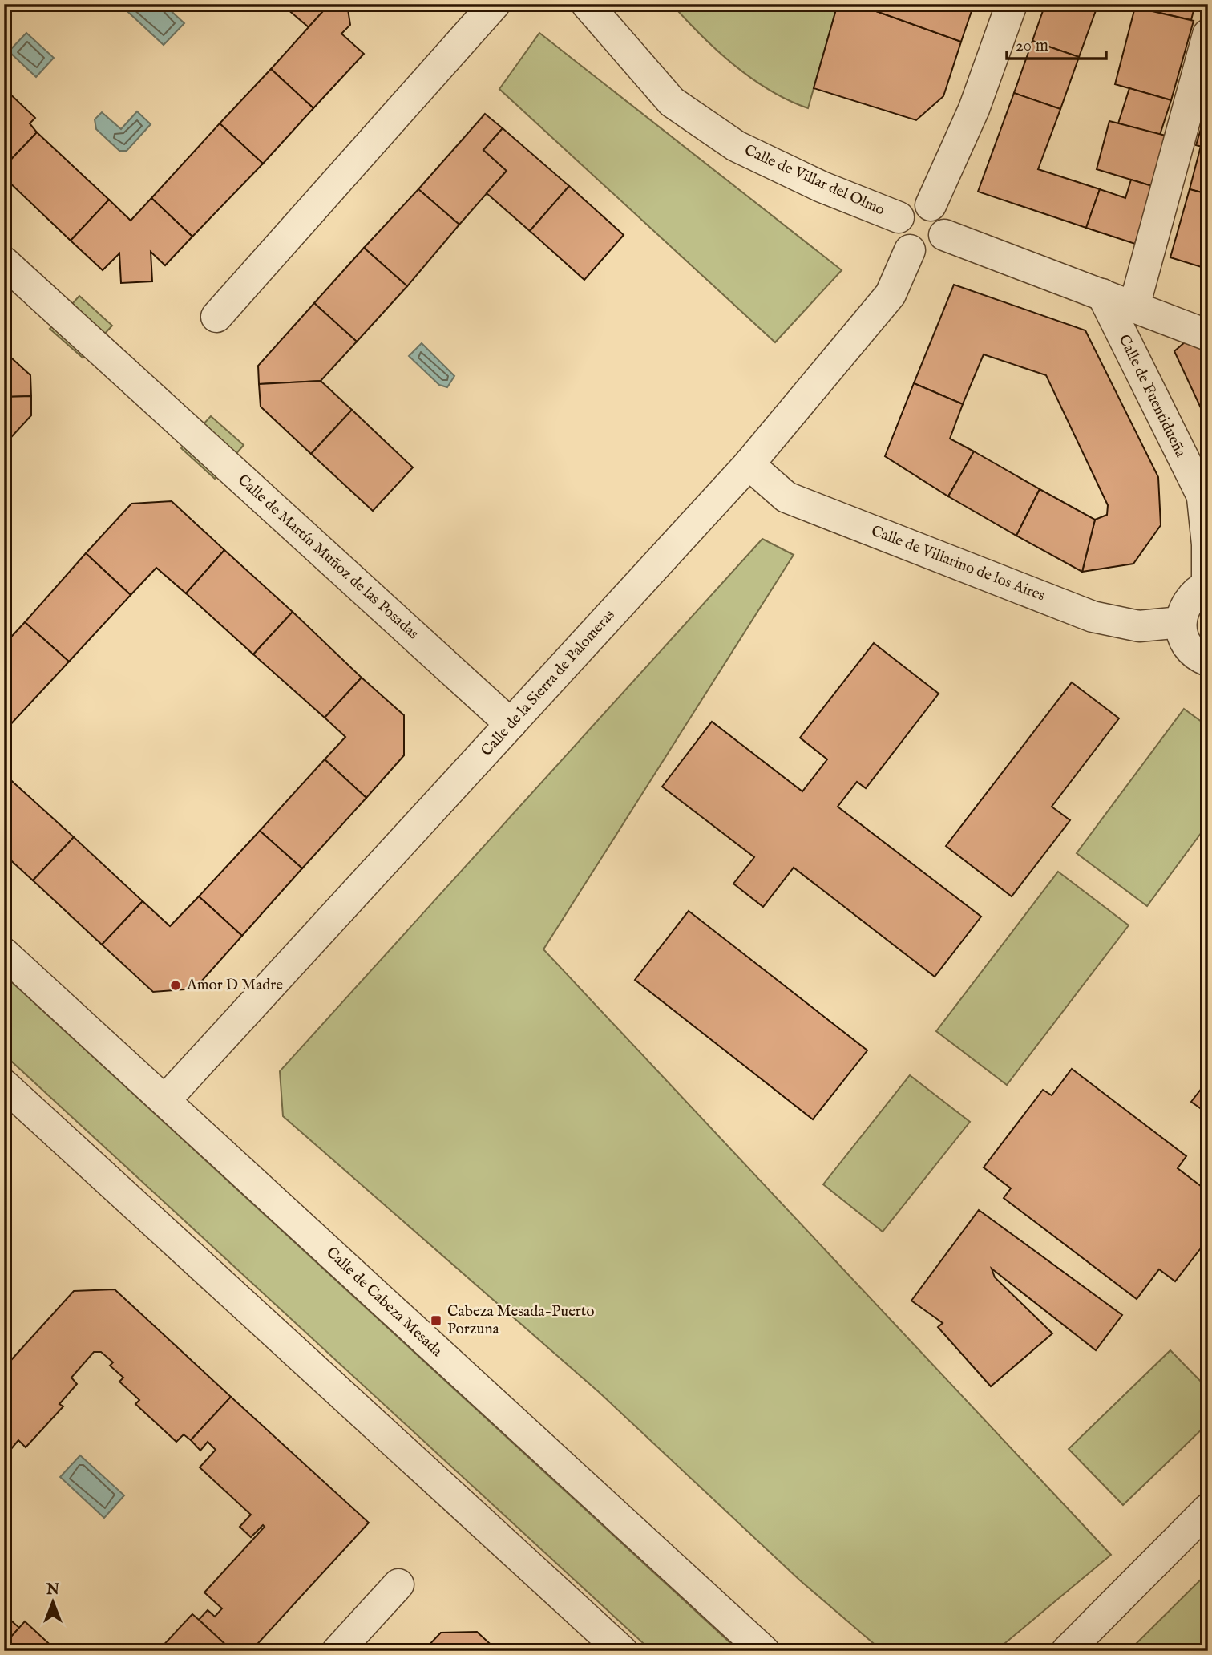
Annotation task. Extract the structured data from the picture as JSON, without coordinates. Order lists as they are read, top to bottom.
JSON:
{
  "streets": {
    "street": [
      "Calle de Villar del Olmo",
      "Calle de Fuentidueña",
      "Calle de Martín Muñoz de las Posadas",
      "Calle de Villarino de los Aires",
      "Calle de la Sierra de Palomeras",
      "Calle de Cabeza Mesada"
    ]
  },
  "crossings": [
    ["Calle de Villar del Olmo", "Calle de la Sierra de Palomeras"],
    ["Calle de Martín Muñoz de las Posadas", "Calle de la Sierra de Palomeras"],
    ["Calle de Villarino de los Aires", "Calle de la Sierra de Palomeras"],
    ["Calle de la Sierra de Palomeras", "Calle de Cabeza Mesada"]
  ],
  "places": {
    "other": ["Amor D Madre"],
    "transit": ["Cabeza Mesada-Puerto Porzuna"]
  },
  "scale_bar": "20 m",
  "north": "top"
}
